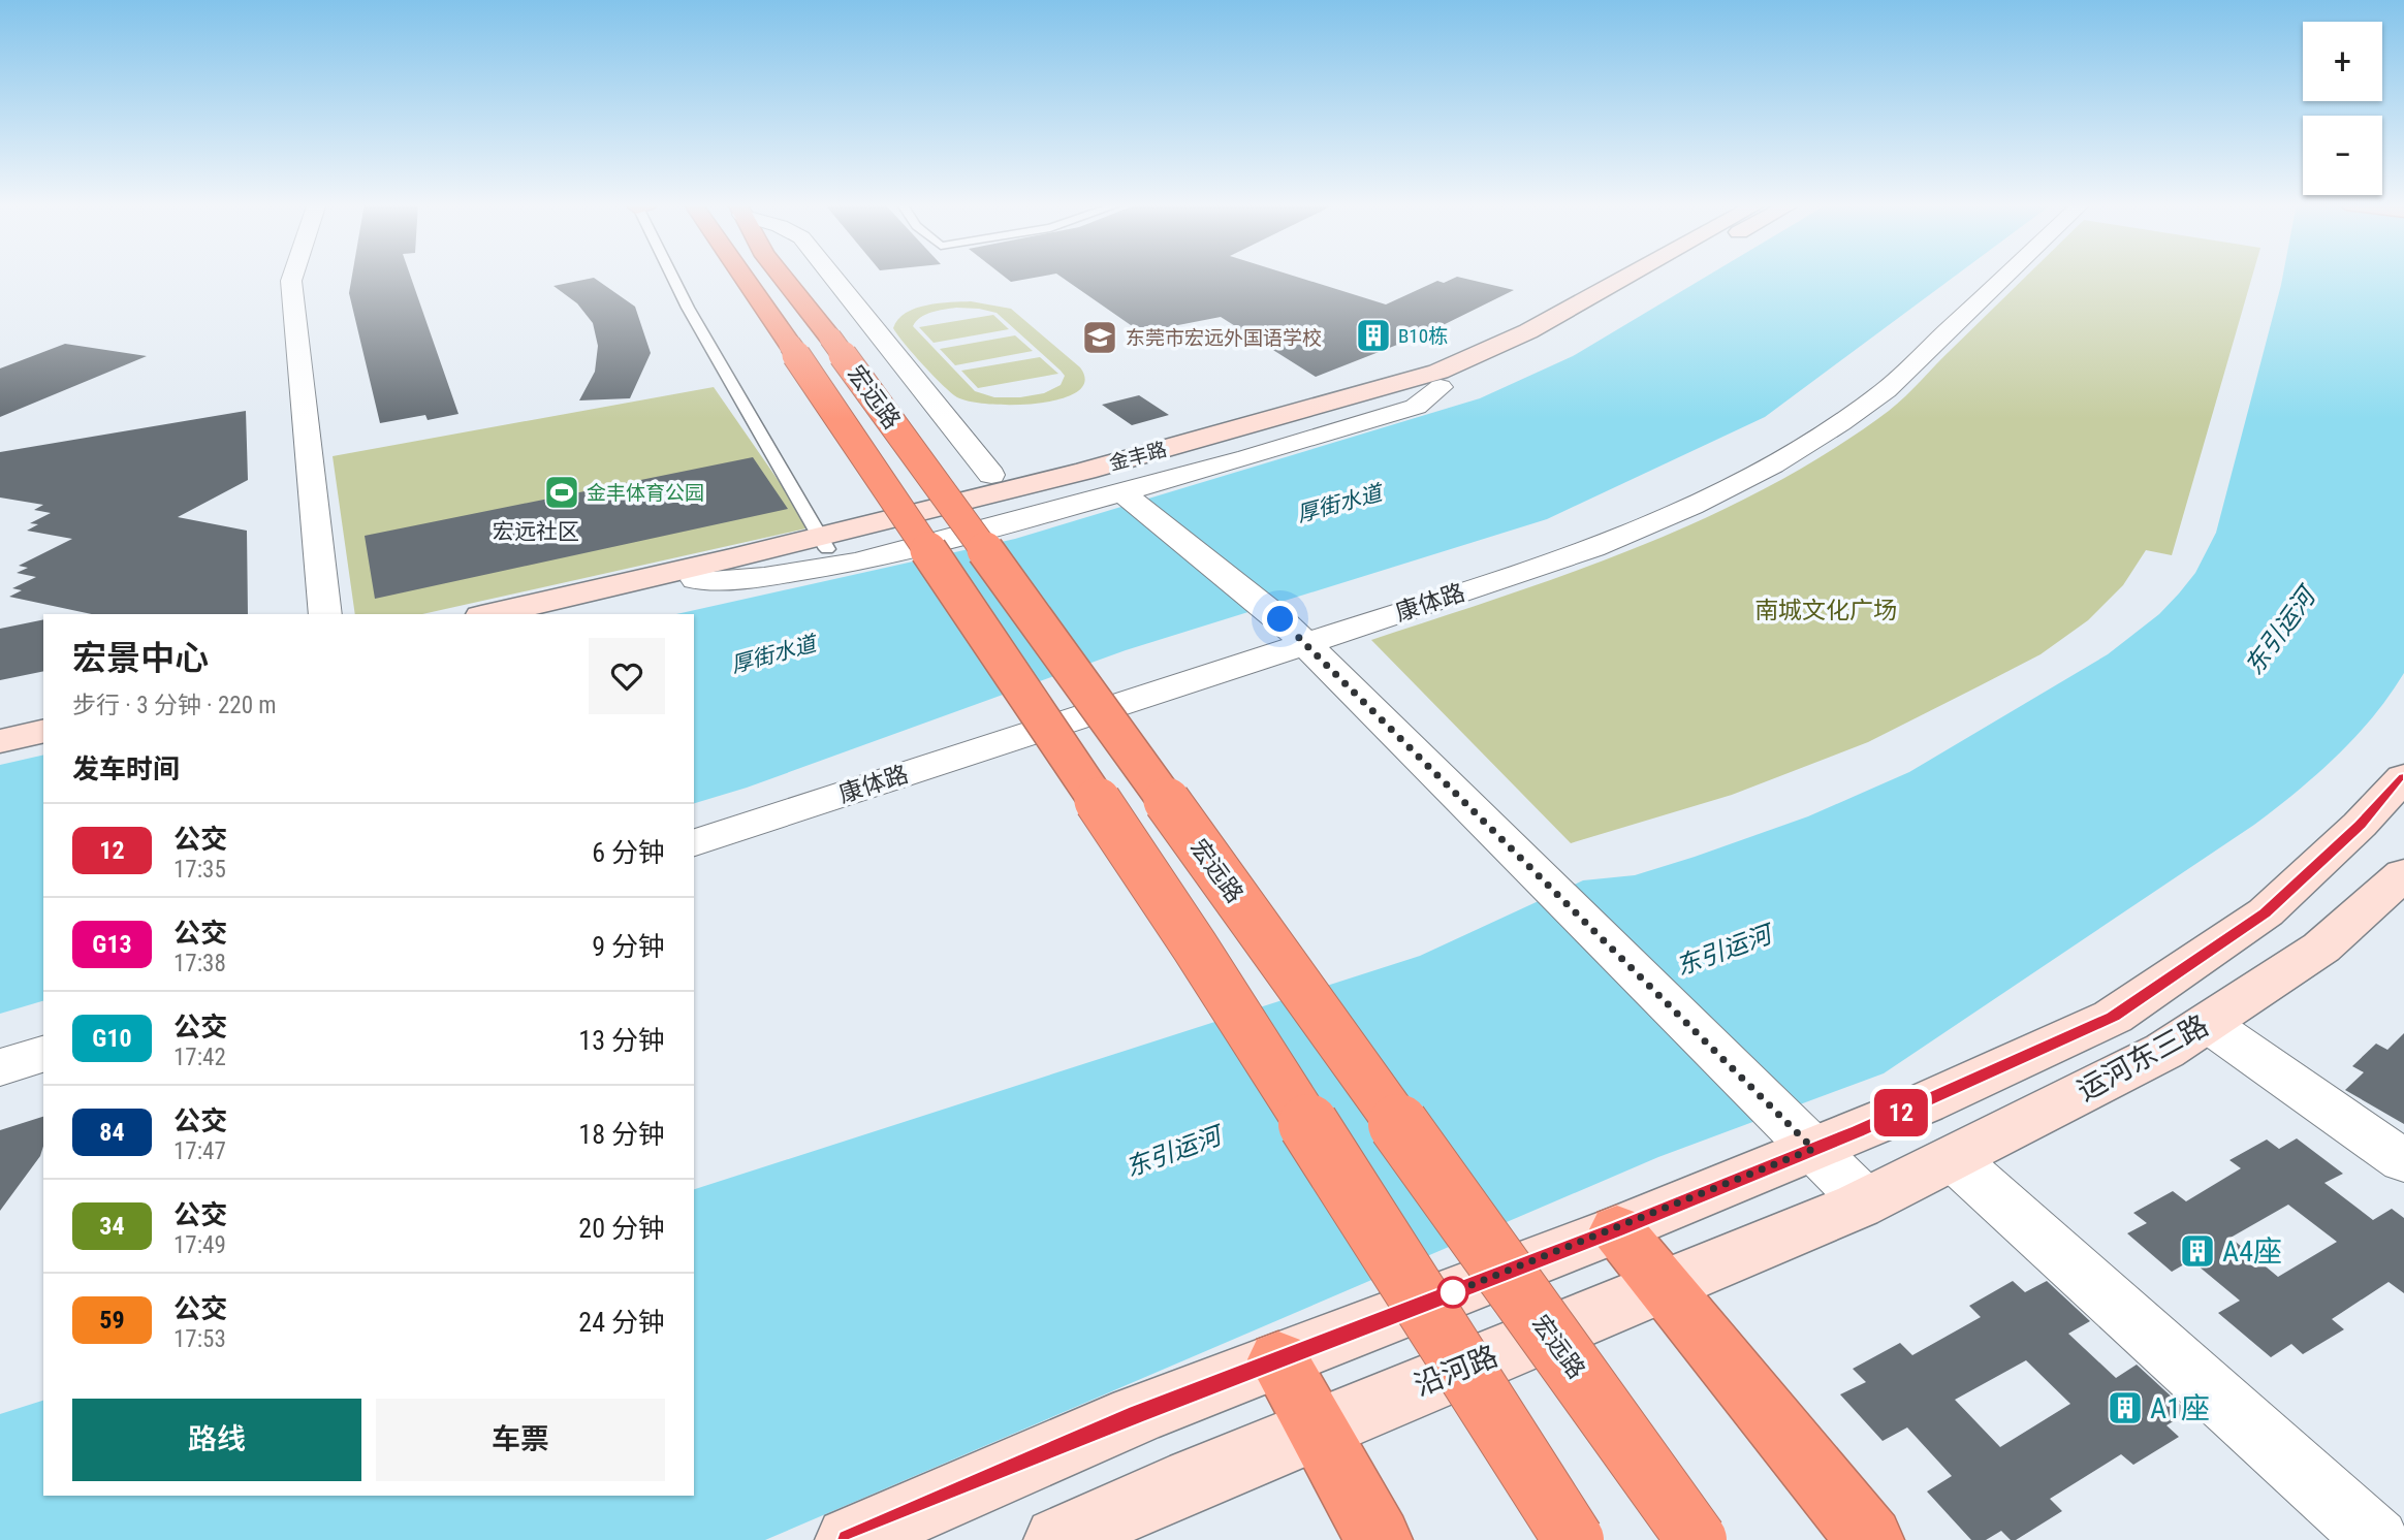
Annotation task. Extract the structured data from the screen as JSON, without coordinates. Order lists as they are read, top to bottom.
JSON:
{
  "streets": {
    "highway": ["宏远路"],
    "street": [
      "金丰路",
      "康体路",
      "运河东三路",
      "沿河路"
    ]
  },
  "crossings": [
    ["运河东三路", "沿河路"]
  ],
  "districts": ["宏远社区"],
  "water": ["厚街水道", "东引运河"],
  "parks": ["南城文化广场"],
  "places": {
    "building": ["B10栋", "A4座", "A1座"],
    "school or university": ["东莞市宏远外国语学校"],
    "sports": ["金丰体育公园"]
  },
  "lines": ["bus line 12"],
  "page": {
    "on_map": "12",
    "map_buttons": ["+", "−"],
    "heading": [
      ["宏景中心", "步行 · 3 分钟 · 220 m"],
      "发车时间"
    ],
    "list": [
      {
        "mark": "12",
        "name": "公交",
        "note": "17:35",
        "value": "6 分钟"
      },
      {
        "mark": "G13",
        "name": "公交",
        "note": "17:38",
        "value": "9 分钟"
      },
      {
        "mark": "G10",
        "name": "公交",
        "note": "17:42",
        "value": "13 分钟"
      },
      {
        "mark": "84",
        "name": "公交",
        "note": "17:47",
        "value": "18 分钟"
      },
      {
        "mark": "34",
        "name": "公交",
        "note": "17:49",
        "value": "20 分钟"
      },
      {
        "mark": "59",
        "name": "公交",
        "note": "17:53",
        "value": "24 分钟"
      }
    ],
    "buttons": ["路线", "车票"]
  }
}
